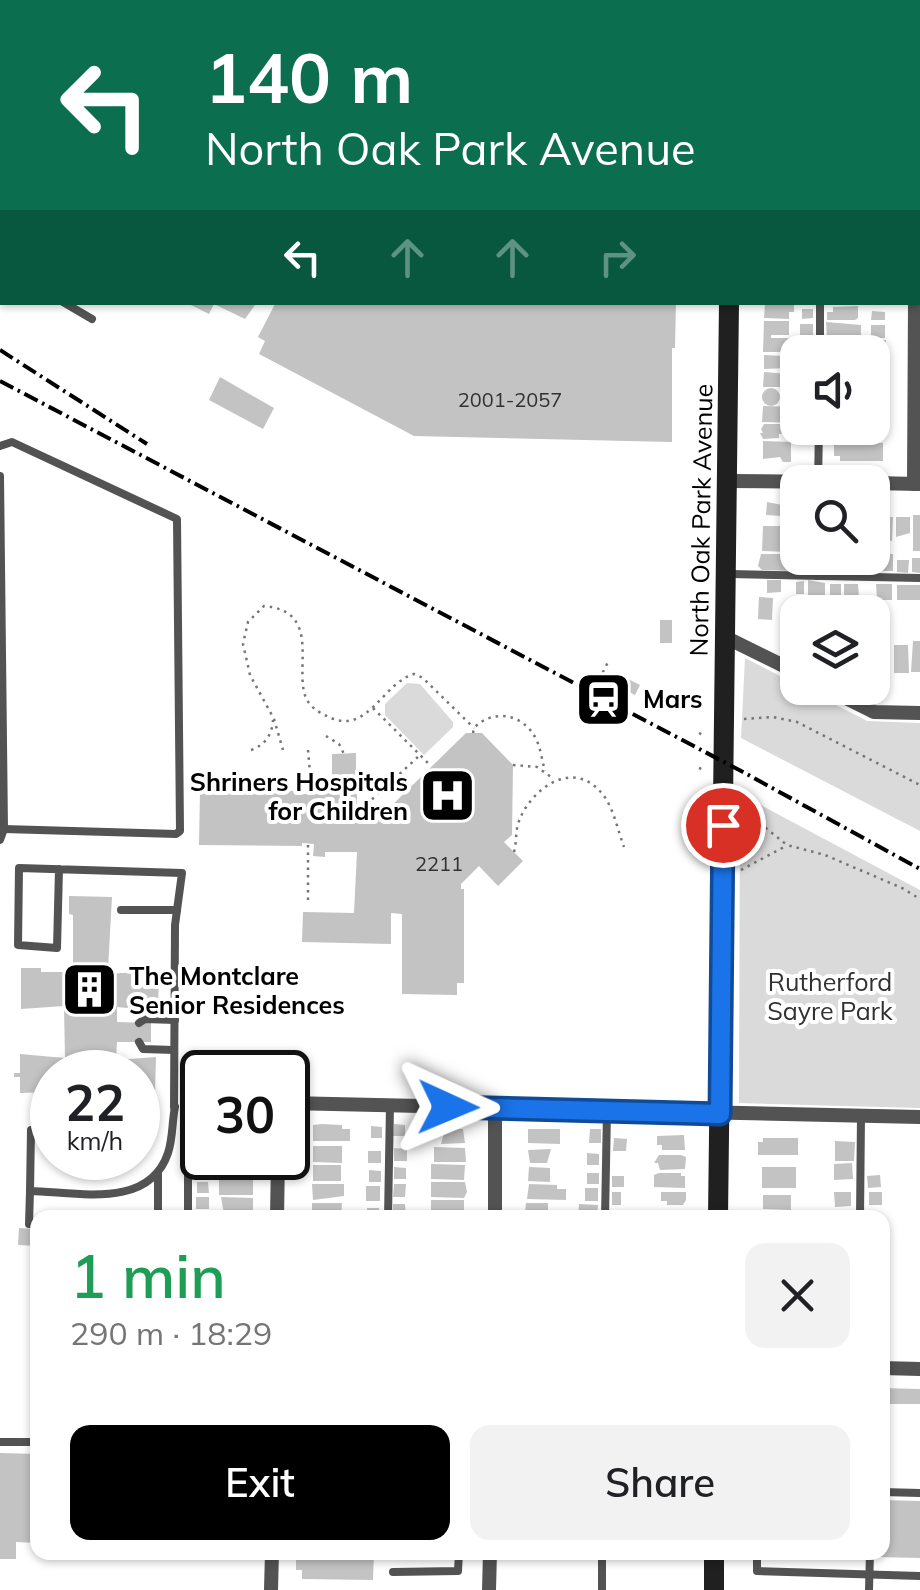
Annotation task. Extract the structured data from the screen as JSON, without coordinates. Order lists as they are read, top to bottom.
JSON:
{
  "streets": {
    "street": ["North Oak Park Avenue"]
  },
  "parks": ["Rutherford Sayre Park"],
  "places": {
    "station": ["Mars"],
    "hospital": ["Shriners Hospitals for Children"],
    "building": ["The Montclare Senior Residences"]
  },
  "house_numbers": ["2001-2057", "2211"],
  "page": {
    "turn": ["140 m", "North Oak Park Avenue"],
    "speed": "22 km/h",
    "limit": "30",
    "heading": ["1 min", "290 m · 18:29"],
    "buttons": ["Exit", "Share"]
  }
}
